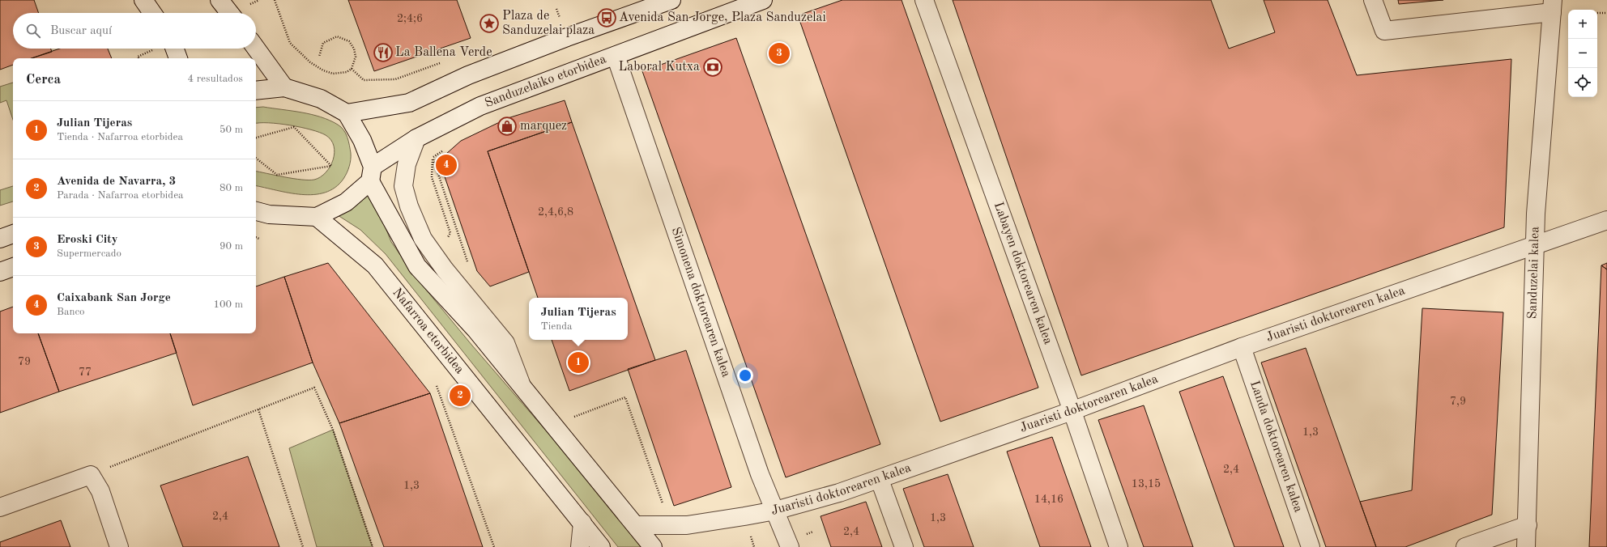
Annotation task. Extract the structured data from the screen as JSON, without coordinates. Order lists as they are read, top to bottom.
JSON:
{
  "streets": {
    "street": [
      "Sanduzelaiko etorbidea",
      "Labayen doktorearen kalea",
      "Sanduzelai kalea",
      "Simonena doktorearen kalea",
      "Juaristi doktorearen kalea",
      "Nafarroa etorbidea",
      "Landa doktorearen kalea"
    ]
  },
  "crossings": [
    ["Sanduzelaiko etorbidea", "Simonena doktorearen kalea"],
    ["Sanduzelaiko etorbidea", "Nafarroa etorbidea"],
    ["Labayen doktorearen kalea", "Juaristi doktorearen kalea"],
    ["Sanduzelai kalea", "Juaristi doktorearen kalea"],
    ["Simonena doktorearen kalea", "Juaristi doktorearen kalea"],
    ["Juaristi doktorearen kalea", "Landa doktorearen kalea"]
  ],
  "places": {
    "bus stop": ["Avenida San Jorge, Plaza Sanduzelai"],
    "place": ["Plaza de Sanduzelai plaza"],
    "restaurant": ["La Ballena Verde"],
    "bank": ["Laboral Kutxa"],
    "shop": ["marquez"]
  },
  "house_numbers": [
    "2;4;6",
    "2,4,6,8",
    "79",
    "77",
    "7,9",
    "1,3",
    "2,4",
    "13,15",
    "1,3",
    "14,16",
    "2,4",
    "1,3",
    "2,4"
  ],
  "page": {
    "map_buttons": ["+", "−"],
    "search": "Buscar aquí",
    "pins": [
      "3",
      "4",
      "1",
      "2"
    ],
    "heading": ["Cerca", "4 resultados"],
    "list": [
      {
        "mark": "1",
        "name": "Julian Tijeras",
        "note": "Tienda · Nafarroa etorbidea",
        "value": "50 m"
      },
      {
        "mark": "2",
        "name": "Avenida de Navarra, 3",
        "note": "Parada · Nafarroa etorbidea",
        "value": "80 m"
      },
      {
        "mark": "3",
        "name": "Eroski City",
        "note": "Supermercado",
        "value": "90 m"
      },
      {
        "mark": "4",
        "name": "Caixabank San Jorge",
        "note": "Banco",
        "value": "100 m"
      }
    ],
    "popup": ["Julian Tijeras", "Tienda"]
  }
}
